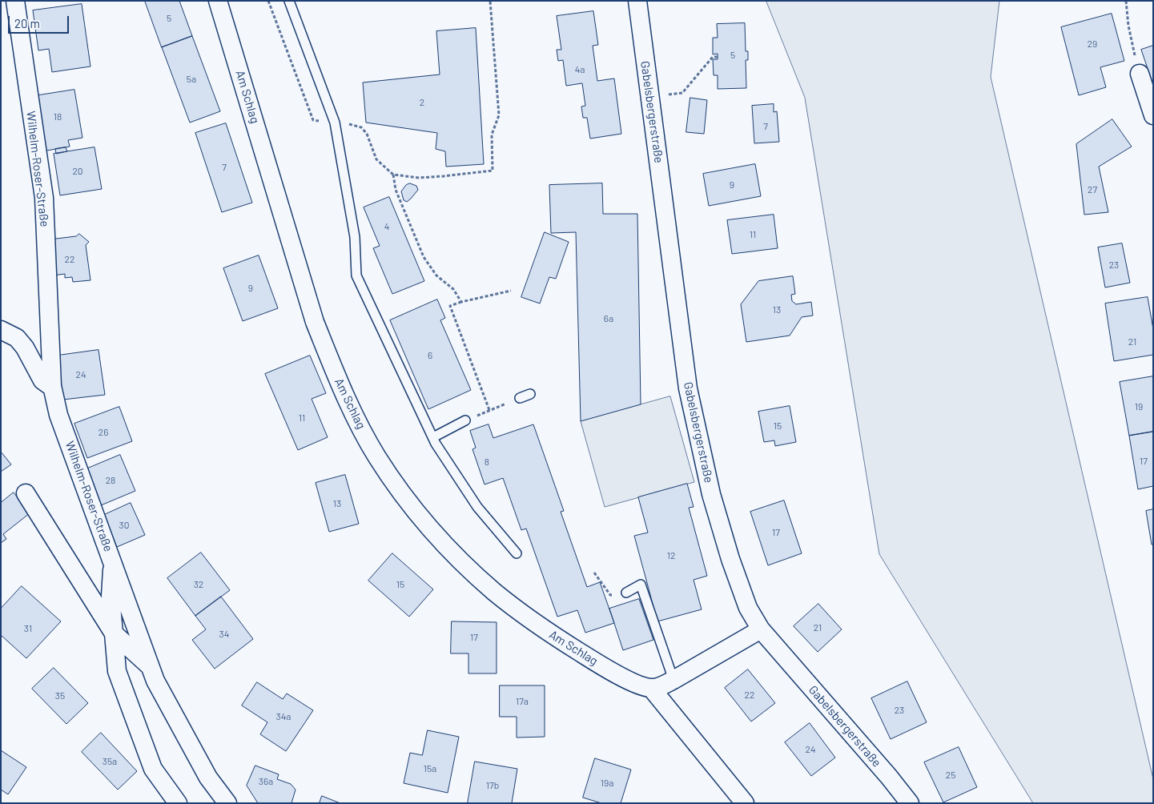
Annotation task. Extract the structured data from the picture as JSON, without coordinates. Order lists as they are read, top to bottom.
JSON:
{
  "streets": {
    "street": ["Am Schlag", "Gabelsbergerstraße", "Wilhelm-Roser-Straße"]
  },
  "house_numbers": [
    "5",
    "29",
    "5",
    "4a",
    "5a",
    "2",
    "18",
    "7",
    "7",
    "20",
    "9",
    "27",
    "4",
    "11",
    "22",
    "23",
    "9",
    "13",
    "6a",
    "21",
    "6",
    "24",
    "19",
    "11",
    "15",
    "26",
    "17",
    "8",
    "28",
    "13",
    "30",
    "17",
    "12",
    "32",
    "15",
    "21",
    "31",
    "34",
    "17",
    "22",
    "35",
    "17a",
    "23",
    "34a",
    "24",
    "35a",
    "15a",
    "25",
    "36a",
    "19a",
    "17b"
  ],
  "scale_bar": "20 m"
}
